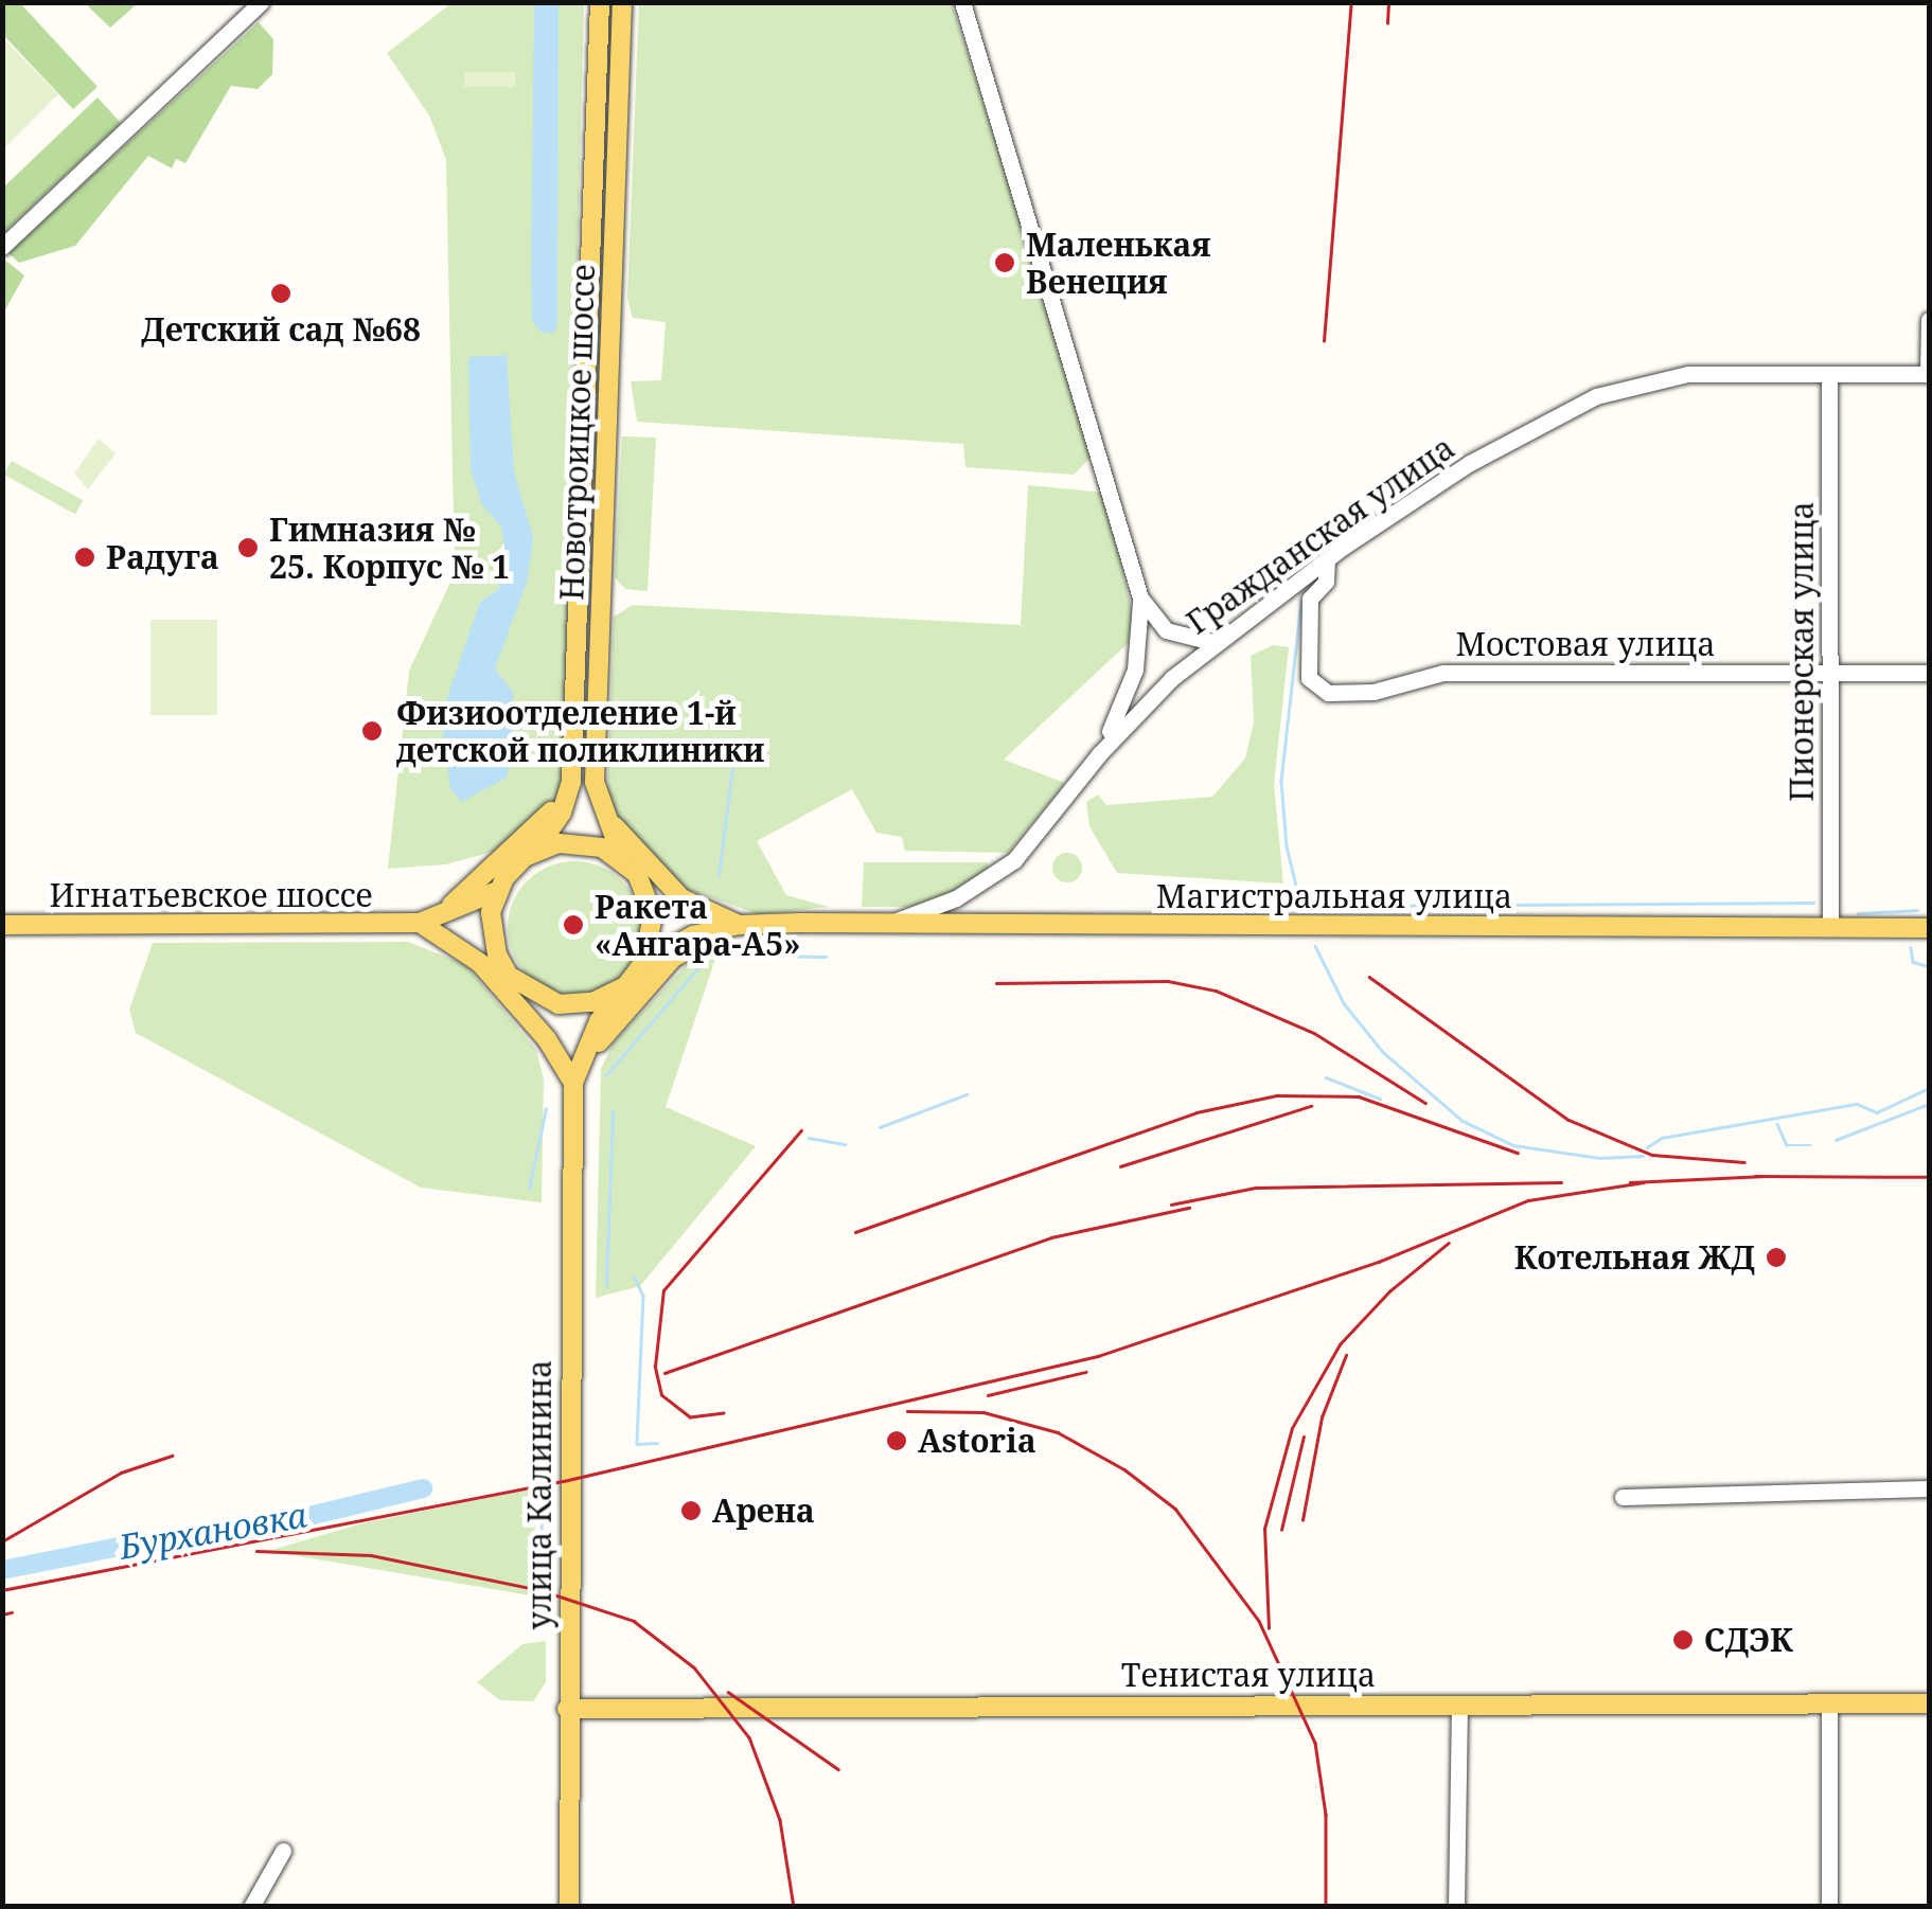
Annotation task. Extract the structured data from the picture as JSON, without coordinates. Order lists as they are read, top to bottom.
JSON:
{
  "streets": {
    "main road": [
      "Новотроицкое шоссе",
      "Игнатьевское шоссе",
      "Магистральная улица",
      "улица Калинина",
      "Тенистая улица"
    ],
    "street": ["Гражданская улица", "Мостовая улица", "Пионерская улица"]
  },
  "crossings": [
    ["Гражданская улица", "Мостовая улица"],
    ["Гражданская улица", "Пионерская улица"],
    ["Гражданская улица", "Магистральная улица"],
    ["Мостовая улица", "Пионерская улица"],
    ["Пионерская улица", "Магистральная улица"],
    ["улица Калинина", "Тенистая улица"]
  ],
  "water": ["Бурхановка"],
  "places": [
    "Маленькая Венеция",
    "Детский сад №68",
    "Гимназия № 25. Корпус № 1",
    "Радуга",
    "Физиоотделение 1-й детской поликлиники",
    "Ракета «Ангара-А5»",
    "Котельная ЖД",
    "Astoria",
    "Арена",
    "СДЭК"
  ]
}
